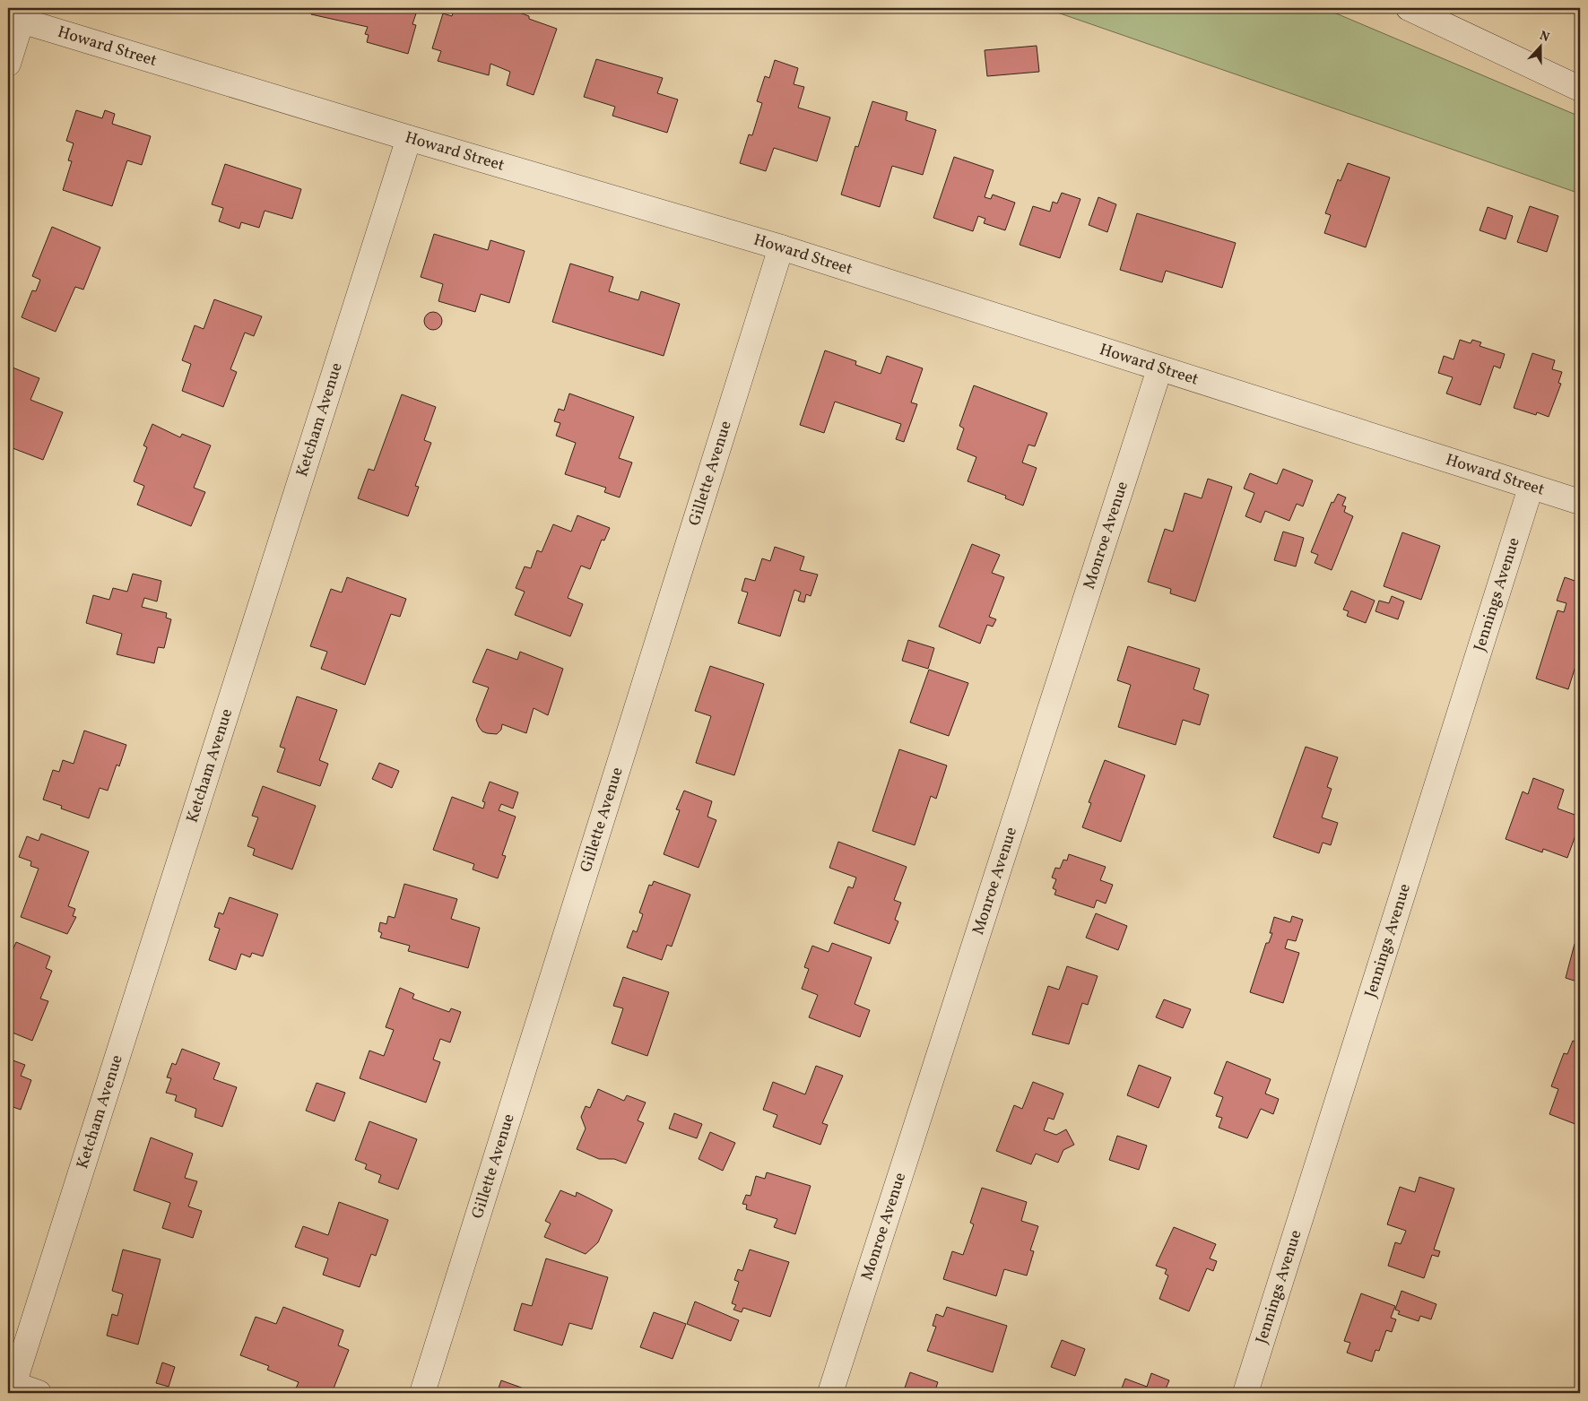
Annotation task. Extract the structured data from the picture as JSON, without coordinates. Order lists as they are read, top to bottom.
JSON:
{
  "streets": {
    "street": [
      "Howard Street",
      "Ketcham Avenue",
      "Gillette Avenue",
      "Monroe Avenue",
      "Jennings Avenue"
    ]
  },
  "crossings": [
    ["Howard Street", "Ketcham Avenue"],
    ["Howard Street", "Gillette Avenue"],
    ["Howard Street", "Monroe Avenue"],
    ["Howard Street", "Jennings Avenue"]
  ],
  "north": "top"
}
